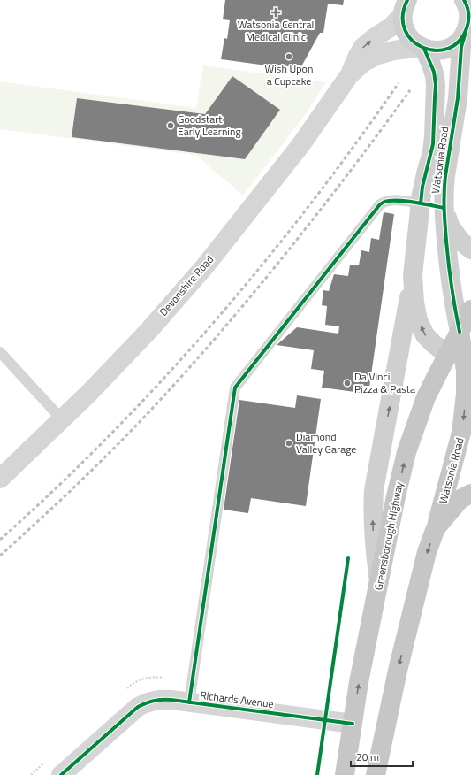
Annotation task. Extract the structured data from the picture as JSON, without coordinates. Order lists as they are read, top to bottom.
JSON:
{
  "streets": {
    "highway": ["Watsonia Road", "Greensborough Highway"],
    "street": ["Devonshire Road", "Richards Avenue"]
  },
  "crossings": [
    ["Watsonia Road", "Devonshire Road"],
    ["Watsonia Road", "Greensborough Highway"],
    ["Greensborough Highway", "Richards Avenue"]
  ],
  "places": {
    "health": ["Watsonia Central Medical Clinic"],
    "other": [
      "Wish Upon a Cupcake",
      "Goodstart Early Learning",
      "Da Vinci Pizza & Pasta",
      "Diamond Valley Garage"
    ]
  },
  "scale_bar": "20 m"
}
